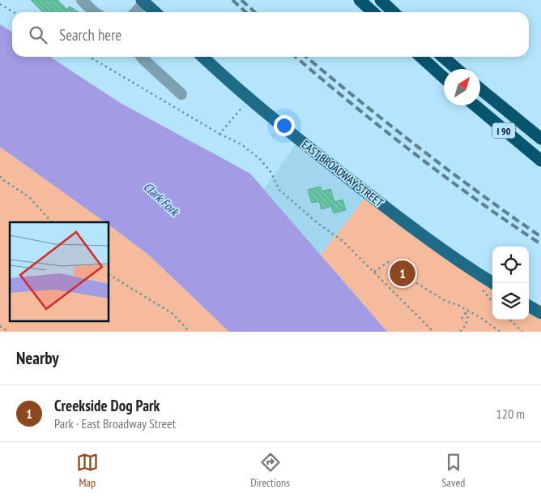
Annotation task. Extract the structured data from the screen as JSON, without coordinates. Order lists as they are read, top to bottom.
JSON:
{
  "streets": {
    "highway": ["I 90"],
    "main road": ["EAST BROADWAY STREET"]
  },
  "water": ["Clark Fork"],
  "north": "top right",
  "page": {
    "search": "Search here",
    "pins": "1",
    "heading": "Nearby",
    "list": [
      {
        "mark": "1",
        "name": "Creekside Dog Park",
        "note": "Park · East Broadway Street",
        "value": "120 m"
      }
    ],
    "nav": ["Map", "Directions", "Saved"]
  }
}
